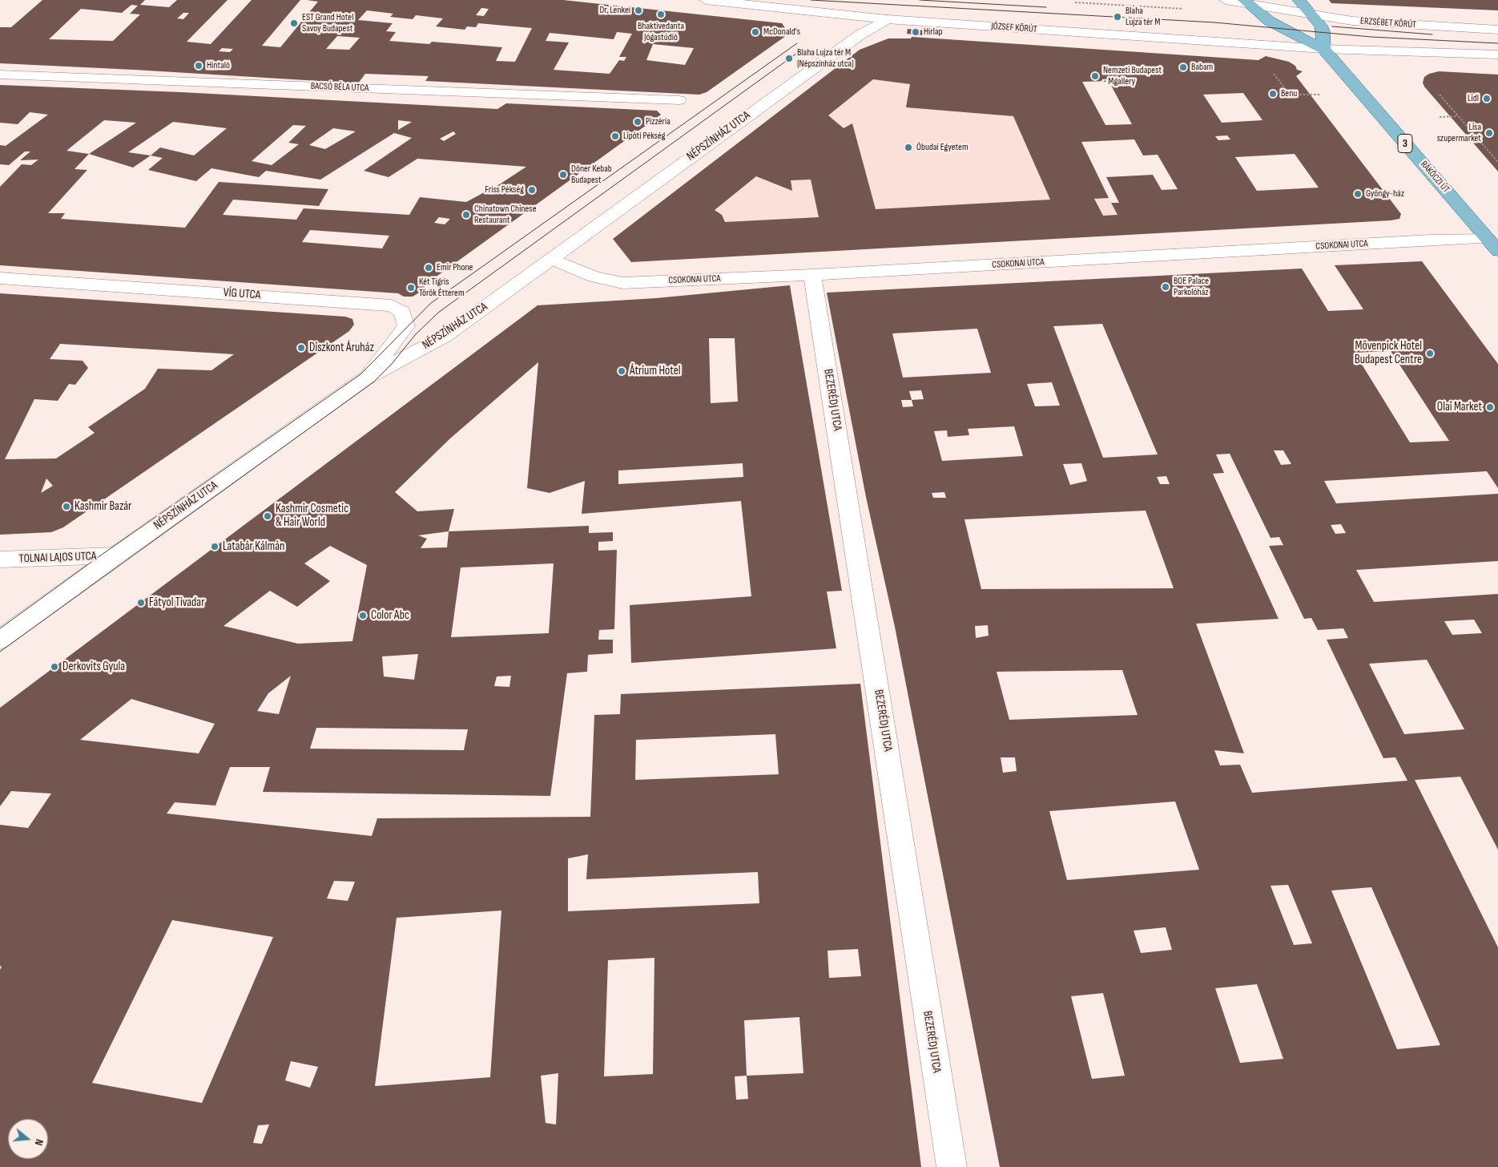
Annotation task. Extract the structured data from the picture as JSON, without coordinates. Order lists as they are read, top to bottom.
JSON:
{
  "streets": {
    "main road": ["3", "RÁKÓCZI ÚT"],
    "street": [
      "ERZSÉBET KÖRÚT",
      "JÓZSEF KÖRÚT",
      "BACSÓ BÉLA UTCA",
      "NÉPSZÍNHÁZ UTCA",
      "CSOKONAI UTCA",
      "VÍG UTCA",
      "BEZERÉDJ UTCA",
      "TOLNAI LAJOS UTCA"
    ]
  },
  "crossings": [
    ["ERZSÉBET KÖRÚT", "RÁKÓCZI ÚT"],
    ["JÓZSEF KÖRÚT", "NÉPSZÍNHÁZ UTCA"],
    ["JÓZSEF KÖRÚT", "RÁKÓCZI ÚT"],
    ["NÉPSZÍNHÁZ UTCA", "CSOKONAI UTCA"],
    ["NÉPSZÍNHÁZ UTCA", "VÍG UTCA"],
    ["NÉPSZÍNHÁZ UTCA", "TOLNAI LAJOS UTCA"],
    ["RÁKÓCZI ÚT", "CSOKONAI UTCA"],
    ["CSOKONAI UTCA", "BEZERÉDJ UTCA"]
  ],
  "places": [
    "Dr. Lenkei",
    "Bhaktivedanta Jógastúdió",
    "Blaha Lujza tér M",
    "EST Grand Hotel Savoy Budapest",
    "McDonald's",
    "Hírlap",
    "Blaha Lujza tér M (Népszínház utca)",
    "Hintaló",
    "Babam",
    "Nemzeti Budapest - Mgallery",
    "Benu",
    "Lidl",
    "Pizzéria",
    "Lisa szupermarket",
    "Lipóti Pékség",
    "Óbudai Egyetem",
    "Döner Kebab Budapest",
    "Friss Pékség",
    "Gyöngy-ház",
    "Chinatown Chinese Restaurant",
    "Emir Phone",
    "BOE Palace Parkolóház",
    "Két Tigris Török Étterem",
    "Diszkont Áruház",
    "Mövenpick Hotel Budapest Centre",
    "Átrium Hotel",
    "Olai Market",
    "Kashmir Bazár",
    "Kashmir Cosmetic & Hair World",
    "Latabár Kálmán",
    "Fátyol Tivadar",
    "Color Abc",
    "Derkovits Gyula"
  ],
  "north": "right"
}
